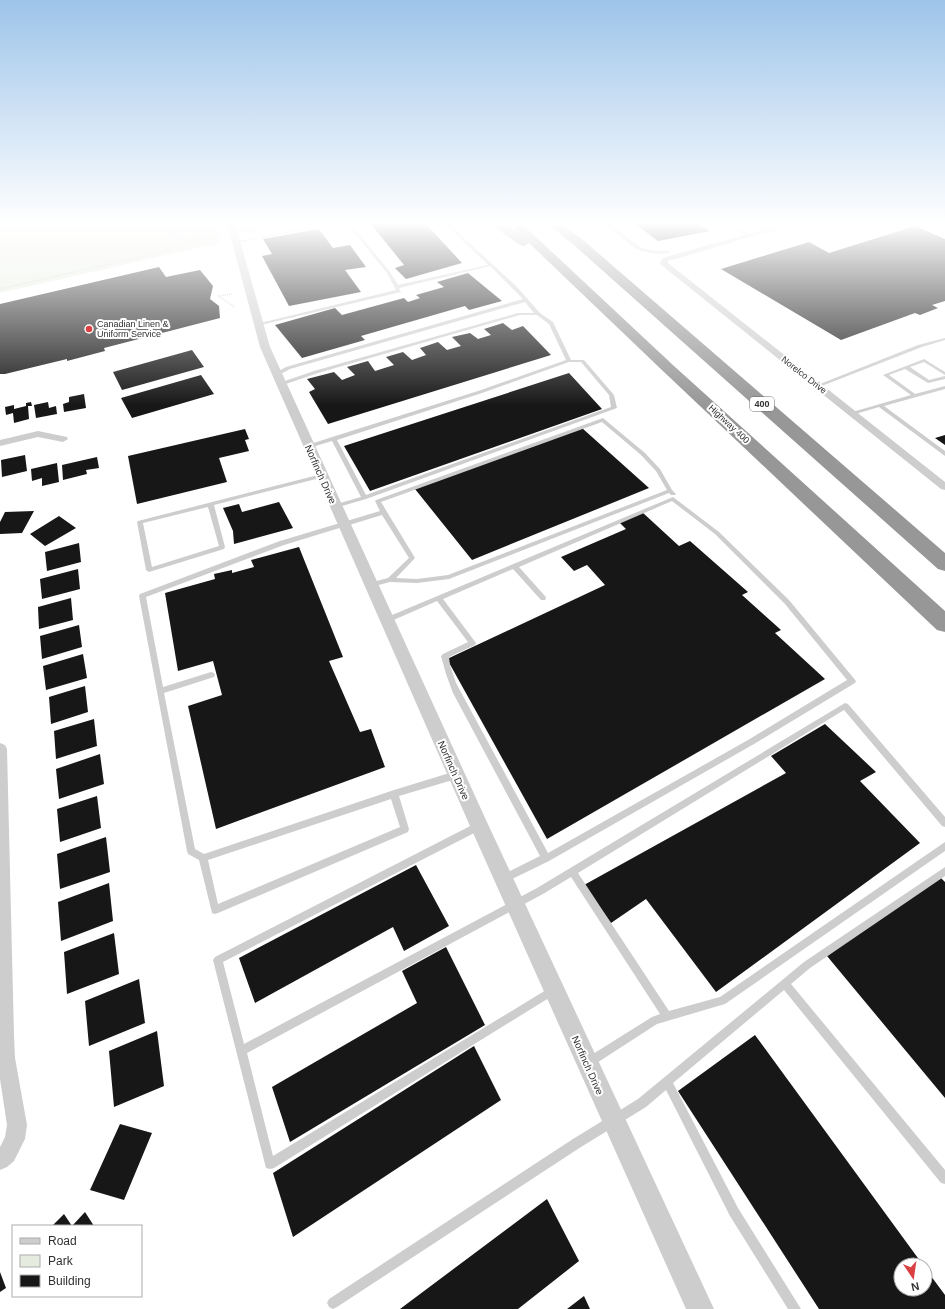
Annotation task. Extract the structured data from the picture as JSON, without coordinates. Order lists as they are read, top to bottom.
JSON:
{
  "streets": {
    "highway": ["400", "Highway 400"],
    "street": ["Norelco Drive", "Norfinch Drive"]
  },
  "places": ["Canadian Linen & Uniform Service"],
  "legend": ["Road", "Park", "Building"],
  "north": "bottom"
}
